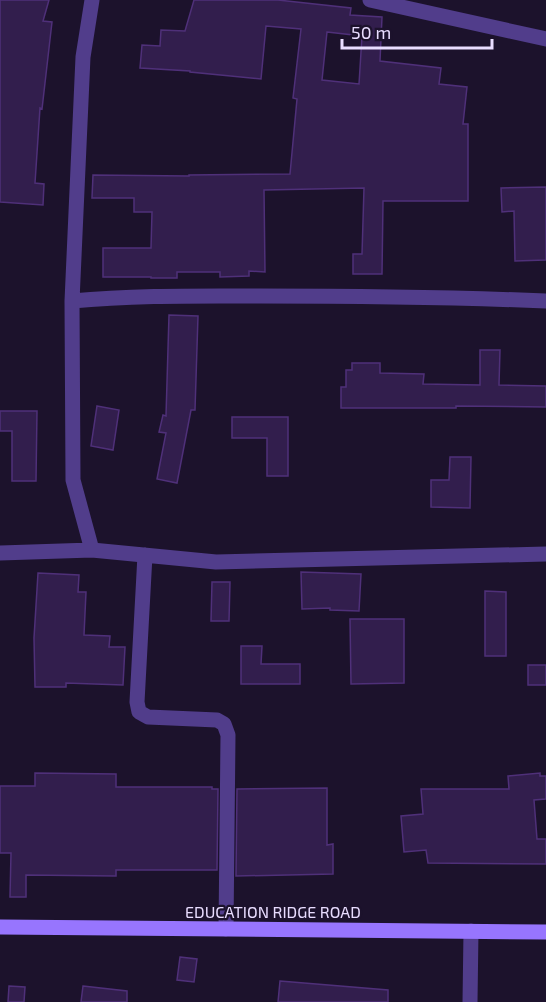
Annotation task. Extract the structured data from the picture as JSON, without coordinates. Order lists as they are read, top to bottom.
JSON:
{
  "streets": {
    "main road": ["EDUCATION RIDGE ROAD"]
  },
  "scale_bar": "50 m"
}
